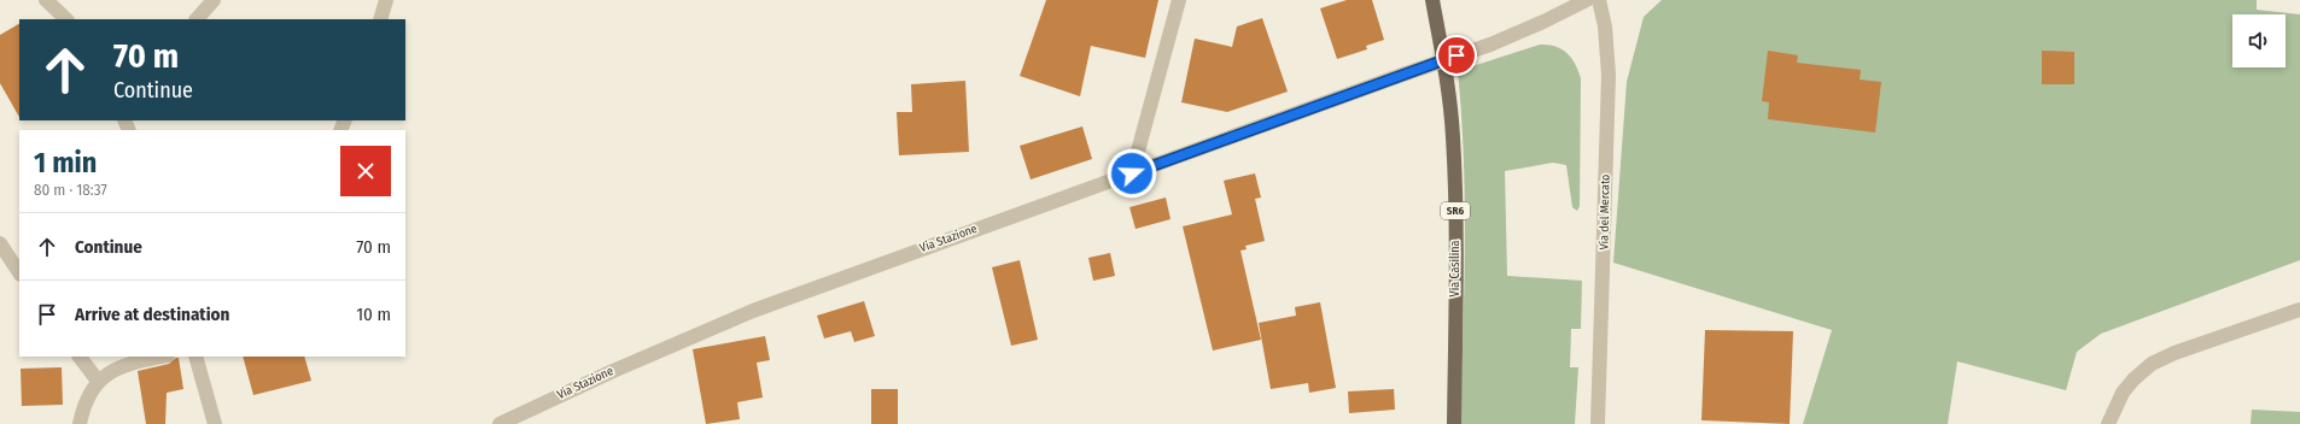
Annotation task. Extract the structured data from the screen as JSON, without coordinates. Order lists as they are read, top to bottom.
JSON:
{
  "streets": {
    "main road": ["SR6", "Via Casilina"],
    "street": ["Via del Mercato", "Via Stazione"]
  },
  "page": {
    "turn": ["70 m", "Continue"],
    "heading": ["1 min", "80 m · 18:37"],
    "list": [
      {
        "name": "Continue",
        "value": "70 m"
      },
      {
        "name": "Arrive at destination",
        "value": "10 m"
      }
    ]
  }
}
